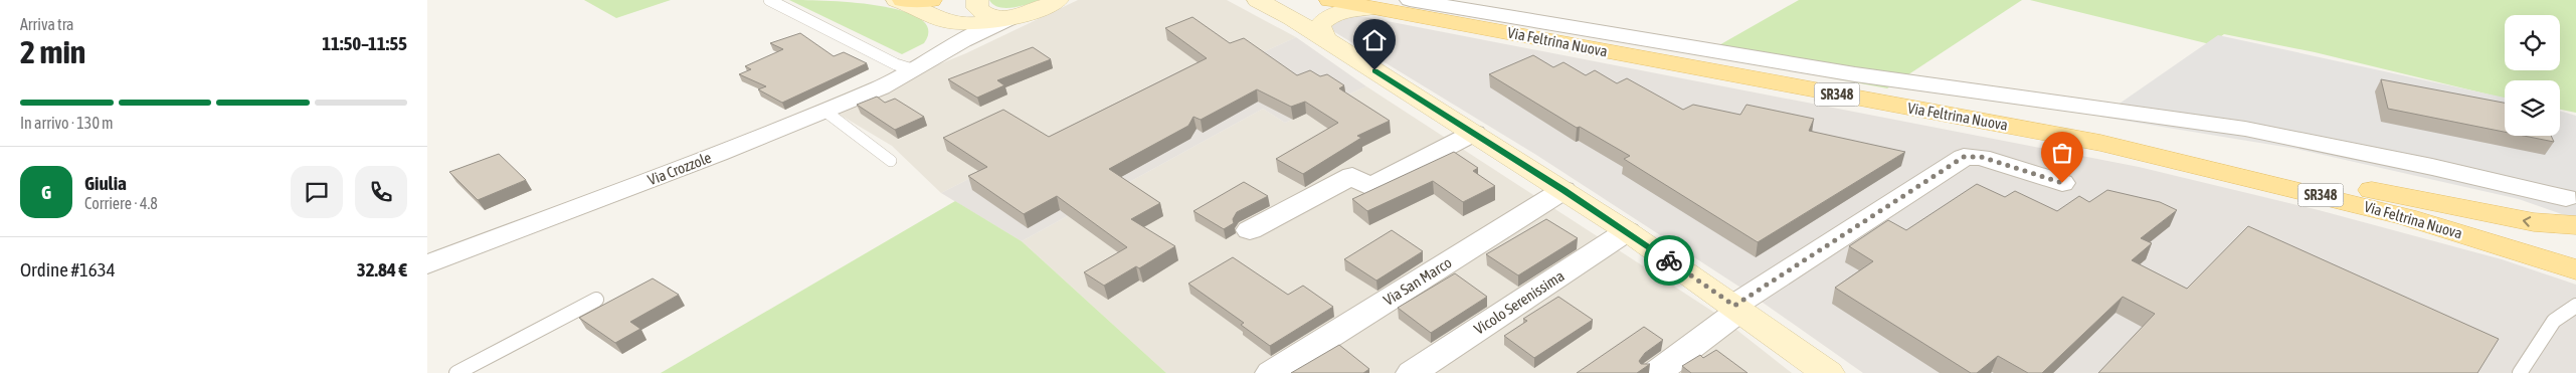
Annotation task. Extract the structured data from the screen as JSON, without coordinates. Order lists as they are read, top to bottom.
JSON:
{
  "streets": {
    "main road": ["Via Feltrina Nuova", "SR348"],
    "street": ["Via Crozzole", "Via San Marco", "Vicolo Serenissima"]
  },
  "page": {
    "heading": ["2 min", "Arriva tra", "11:50–11:55"],
    "panel": [
      "Giulia",
      "Corriere · 4.8",
      "Ordine #1634",
      "32.84 €"
    ],
    "bar": "In arrivo · 130 m",
    "round": "G"
  }
}
